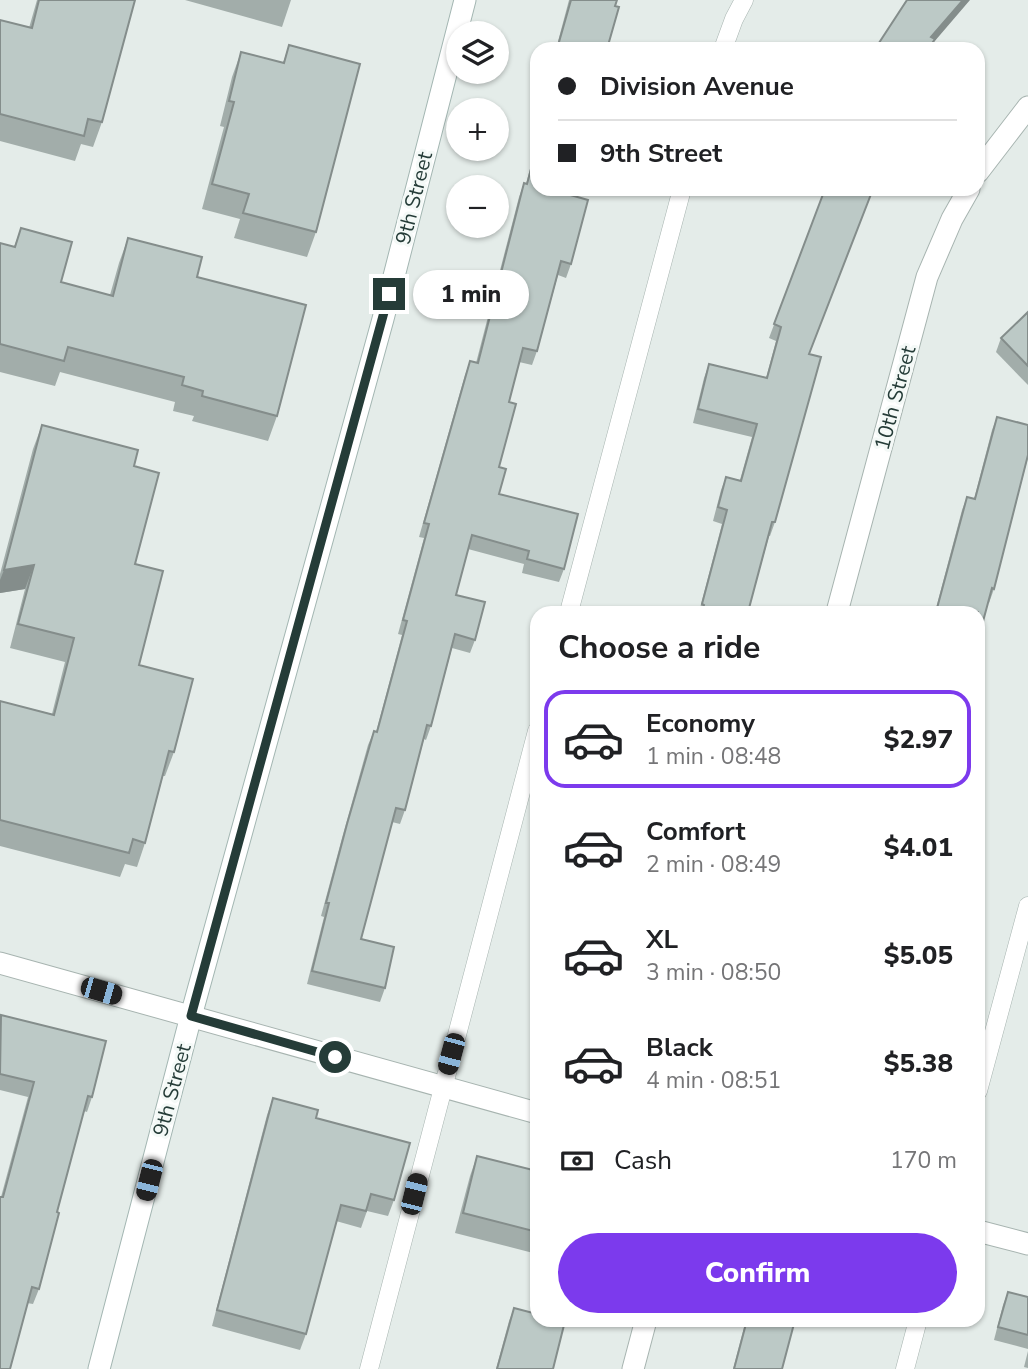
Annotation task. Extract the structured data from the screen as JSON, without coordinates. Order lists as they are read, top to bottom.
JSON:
{
  "streets": {
    "street": ["9th Street", "10th Street"]
  },
  "page": {
    "map_buttons": ["+", "−"],
    "banner": ["Division Avenue", "9th Street"],
    "bubble": "1 min",
    "heading": "Choose a ride",
    "list": [
      {
        "name": "Economy",
        "note": "1 min · 08:48",
        "value": "$2.97"
      },
      {
        "name": "Comfort",
        "note": "2 min · 08:49",
        "value": "$4.01"
      },
      {
        "name": "XL",
        "note": "3 min · 08:50",
        "value": "$5.05"
      },
      {
        "name": "Black",
        "note": "4 min · 08:51",
        "value": "$5.38"
      }
    ],
    "pay": ["Cash", "170 m"],
    "buttons": "Confirm"
  }
}
